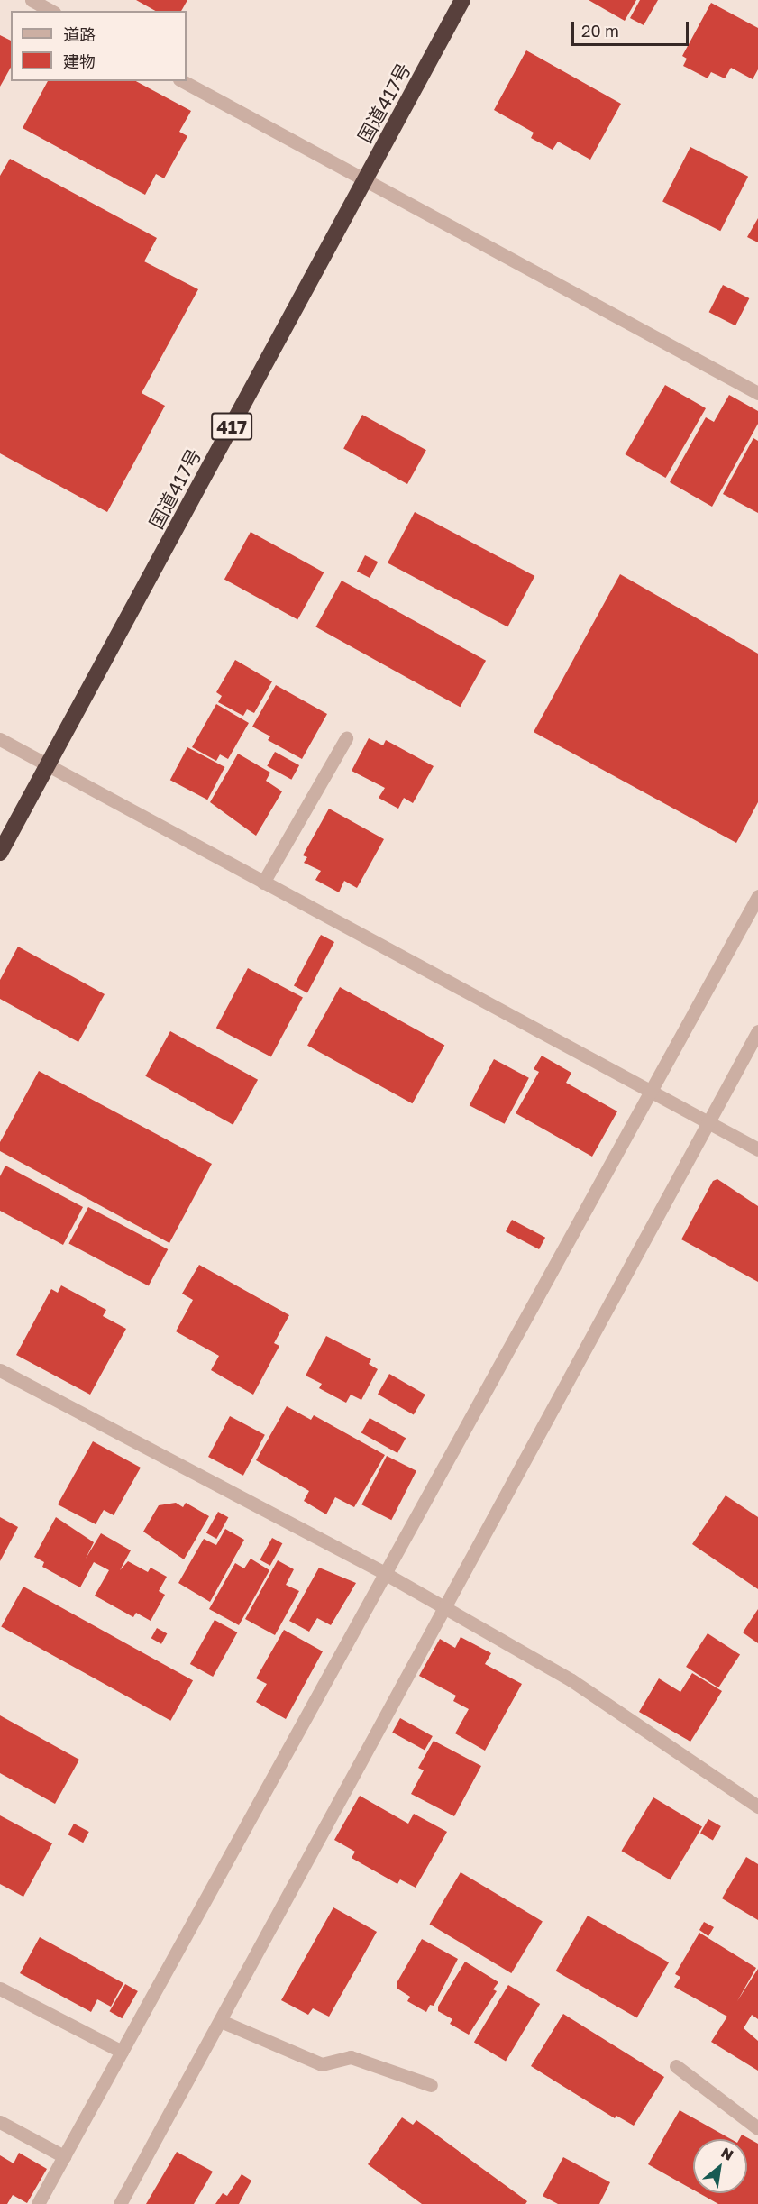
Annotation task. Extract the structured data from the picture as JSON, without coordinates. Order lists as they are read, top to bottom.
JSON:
{
  "streets": {
    "highway": ["国道417号", "417"]
  },
  "legend": ["道路", "建物"],
  "scale_bar": "20 m",
  "north": "top right"
}
